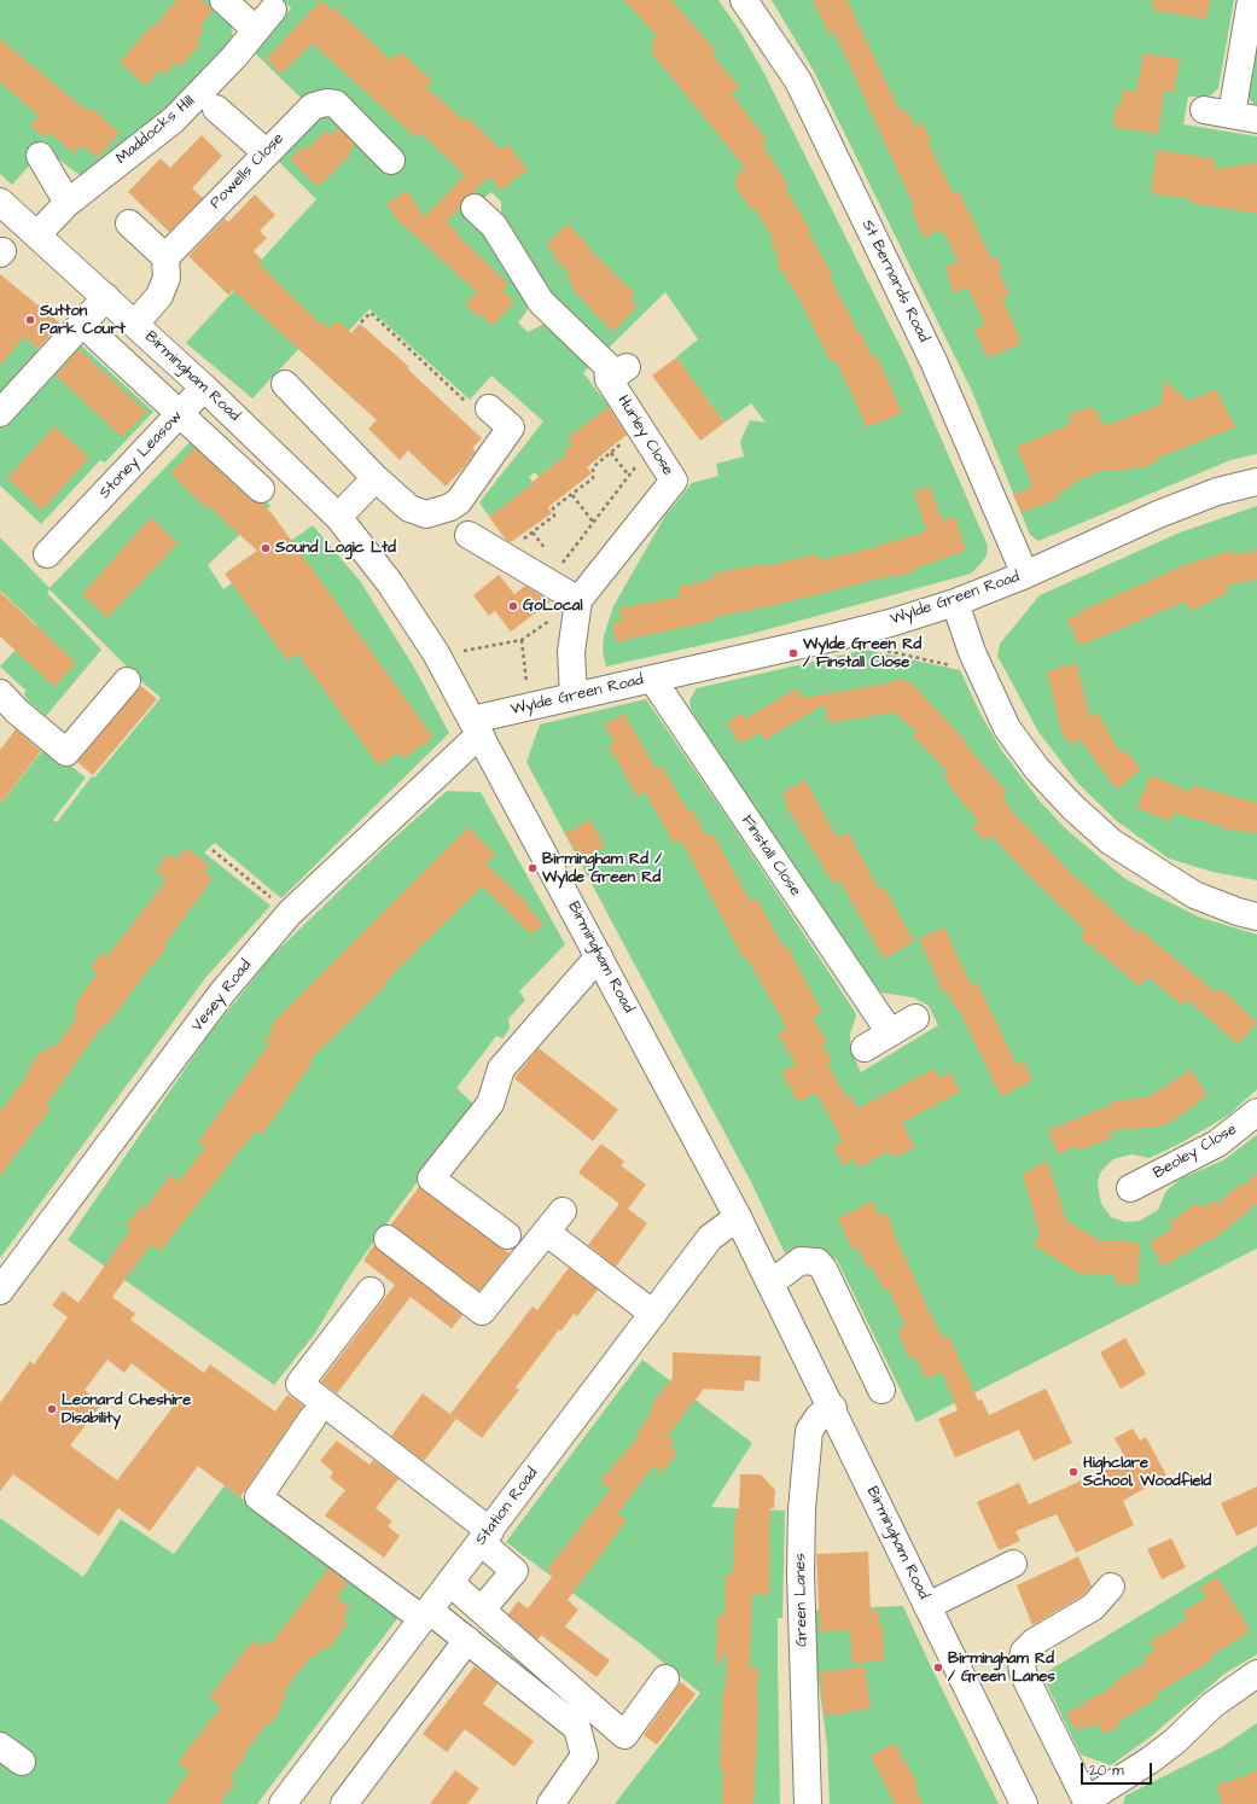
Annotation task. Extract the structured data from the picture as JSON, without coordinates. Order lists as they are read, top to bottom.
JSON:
{
  "streets": {
    "street": [
      "Maddocks Hill",
      "Powells Close",
      "St Bernards Road",
      "Birmingham Road",
      "Hurley Close",
      "Stoney Leasow",
      "Wylde Green Road",
      "Finstall Close",
      "Vesey Road",
      "Beoley Close",
      "Station Road",
      "Green Lanes"
    ]
  },
  "crossings": [
    ["Maddocks Hill", "Birmingham Road"],
    ["St Bernards Road", "Wylde Green Road"],
    ["Birmingham Road", "Stoney Leasow"],
    ["Birmingham Road", "Wylde Green Road"],
    ["Birmingham Road", "Vesey Road"],
    ["Birmingham Road", "Station Road"],
    ["Birmingham Road", "Green Lanes"],
    ["Hurley Close", "Wylde Green Road"],
    ["Wylde Green Road", "Finstall Close"],
    ["Wylde Green Road", "Vesey Road"]
  ],
  "places": [
    "Sutton Park Court",
    "Sound Logic Ltd",
    "GoLocal",
    "Wylde Green Rd / Finstall Close",
    "Birmingham Rd / Wylde Green Rd",
    "Leonard Cheshire Disability",
    "Highclare School, Woodfield",
    "Birmingham Rd / Green Lanes"
  ],
  "scale_bar": "20 m"
}
